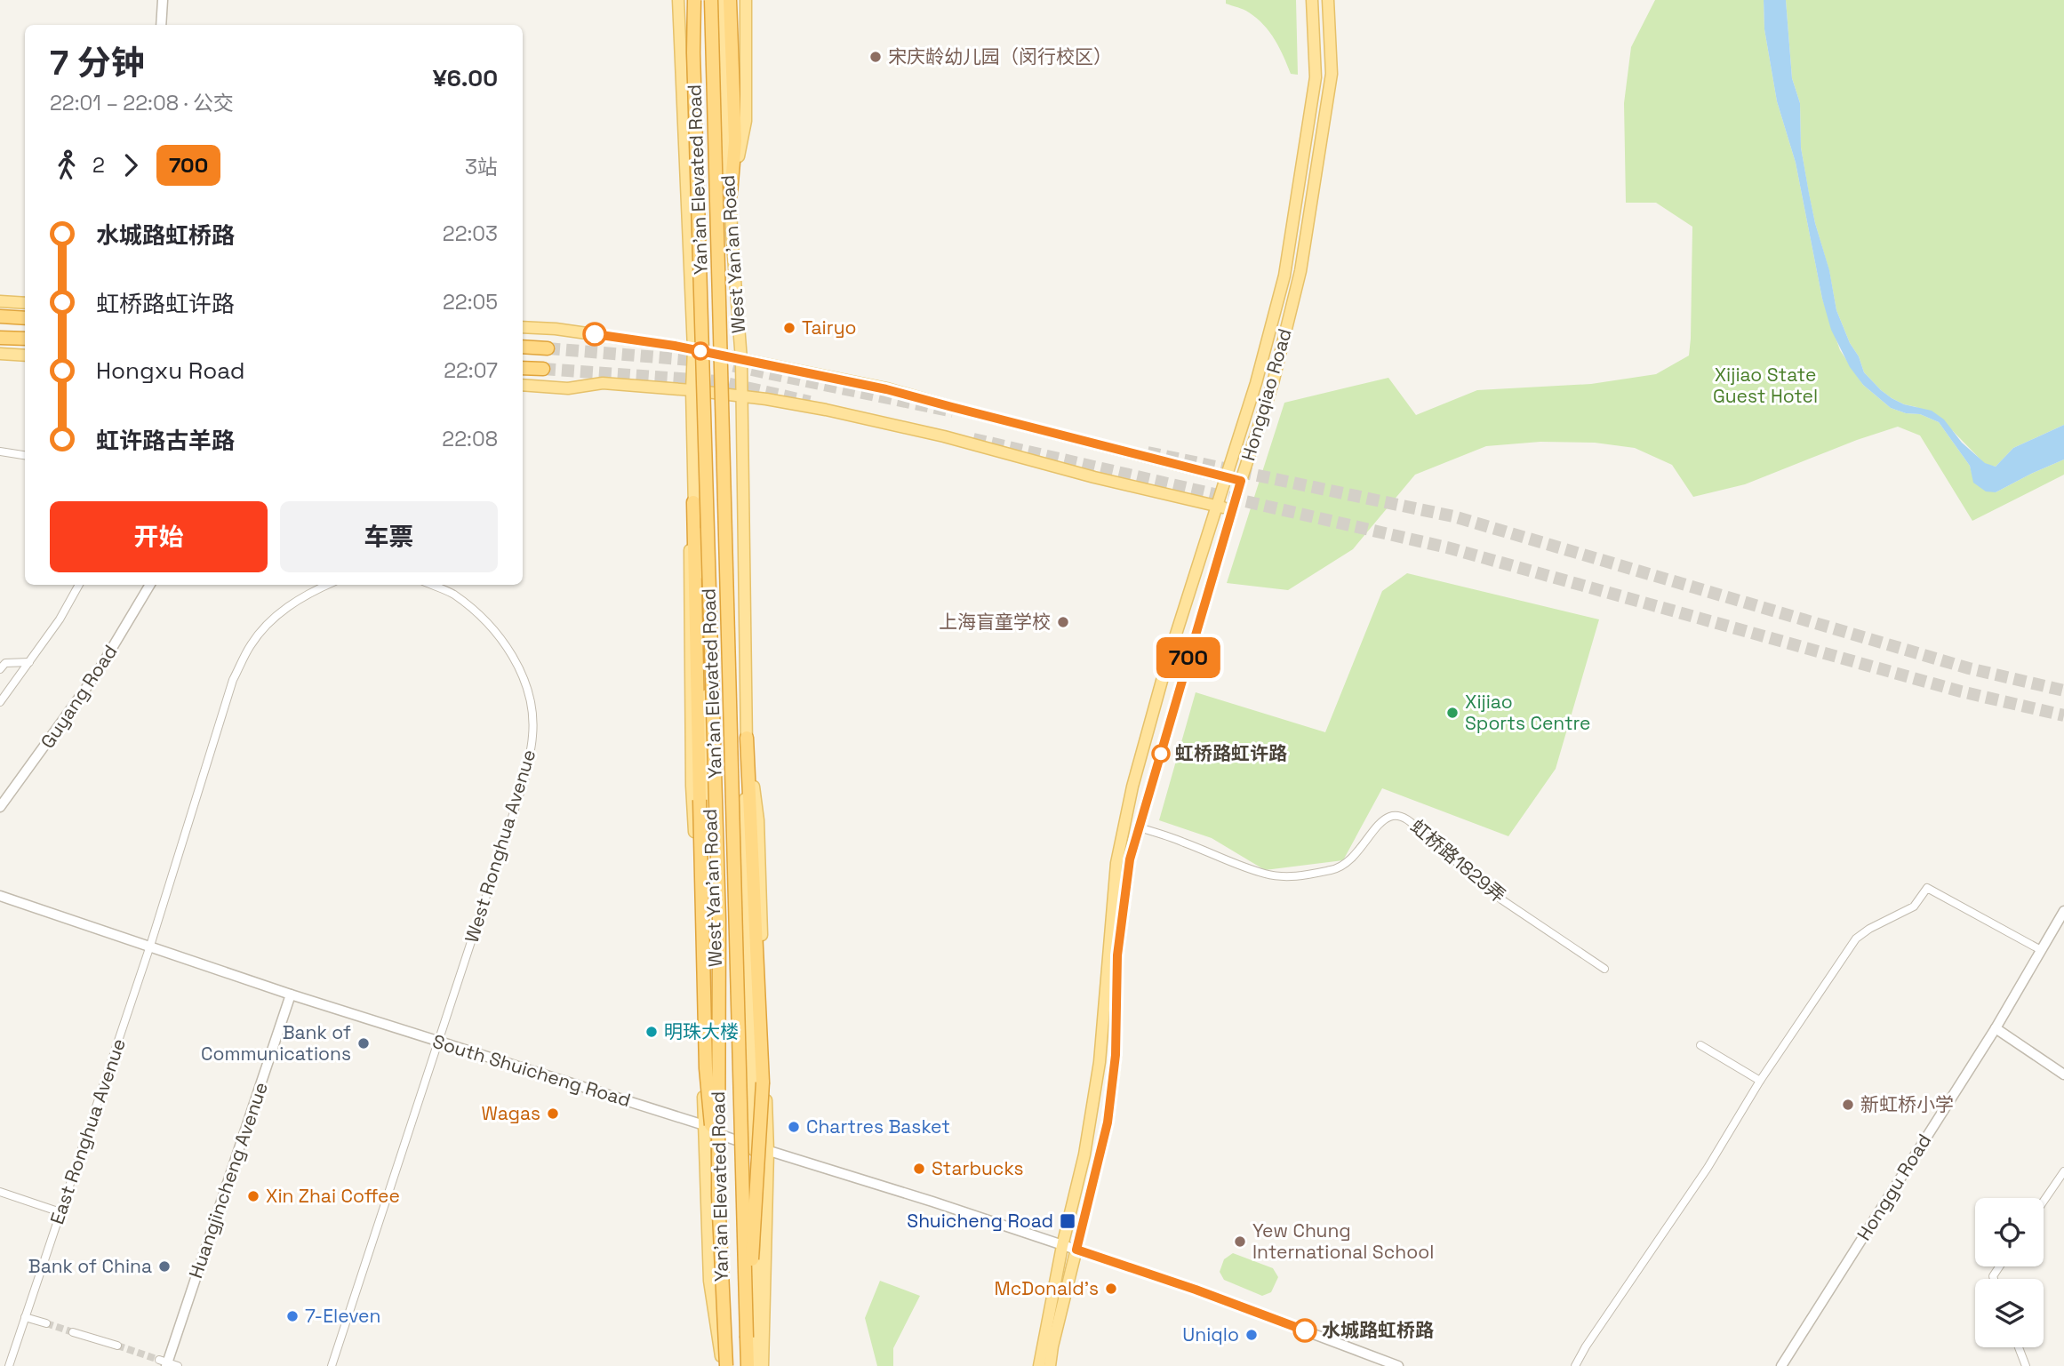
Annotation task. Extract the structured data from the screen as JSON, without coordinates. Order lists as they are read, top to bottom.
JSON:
{
  "streets": {
    "highway": ["Yan'an Elevated Road"],
    "main road": ["West Yan'an Road", "Hongqiao Road"],
    "street": [
      "Guyang Road",
      "West Ronghua Avenue",
      "虹桥路1829弄",
      "South Shuicheng Road",
      "East Ronghua Avenue",
      "Huangjincheng Avenue",
      "Honggu Road"
    ]
  },
  "crossings": [
    ["Yan'an Elevated Road", "West Yan'an Road"],
    ["West Yan'an Road", "South Shuicheng Road"],
    ["Hongqiao Road", "虹桥路1829弄"],
    ["Hongqiao Road", "South Shuicheng Road"],
    ["West Ronghua Avenue", "South Shuicheng Road"],
    ["South Shuicheng Road", "East Ronghua Avenue"],
    ["South Shuicheng Road", "Huangjincheng Avenue"]
  ],
  "parks": ["Xijiao State Guest Hotel"],
  "places": {
    "other": [
      "宋庆龄幼儿园（闵行校区）",
      "Tairyo",
      "上海盲童学校",
      "Xijiao Sports Centre",
      "虹桥路虹许路",
      "明珠大楼",
      "Bank of Communications",
      "新虹桥小学",
      "Wagas",
      "Chartres Basket",
      "Starbucks",
      "Xin Zhai Coffee",
      "Yew Chung International School",
      "Bank of China",
      "McDonald's",
      "7-Eleven",
      "水城路虹桥路",
      "Uniqlo"
    ],
    "transit": ["Shuicheng Road"]
  },
  "lines": ["bus line 700"],
  "page": {
    "on_map": "700",
    "heading": ["7 分钟", "22:01 – 22:08 · 公交", "¥6.00"],
    "legs": ["2", "700", "3站"],
    "list": [
      {
        "name": "水城路虹桥路",
        "value": "22:03"
      },
      {
        "name": "虹桥路虹许路",
        "value": "22:05"
      },
      {
        "name": "Hongxu Road",
        "value": "22:07"
      },
      {
        "name": "虹许路古羊路",
        "value": "22:08"
      }
    ],
    "buttons": ["开始", "车票"]
  }
}
